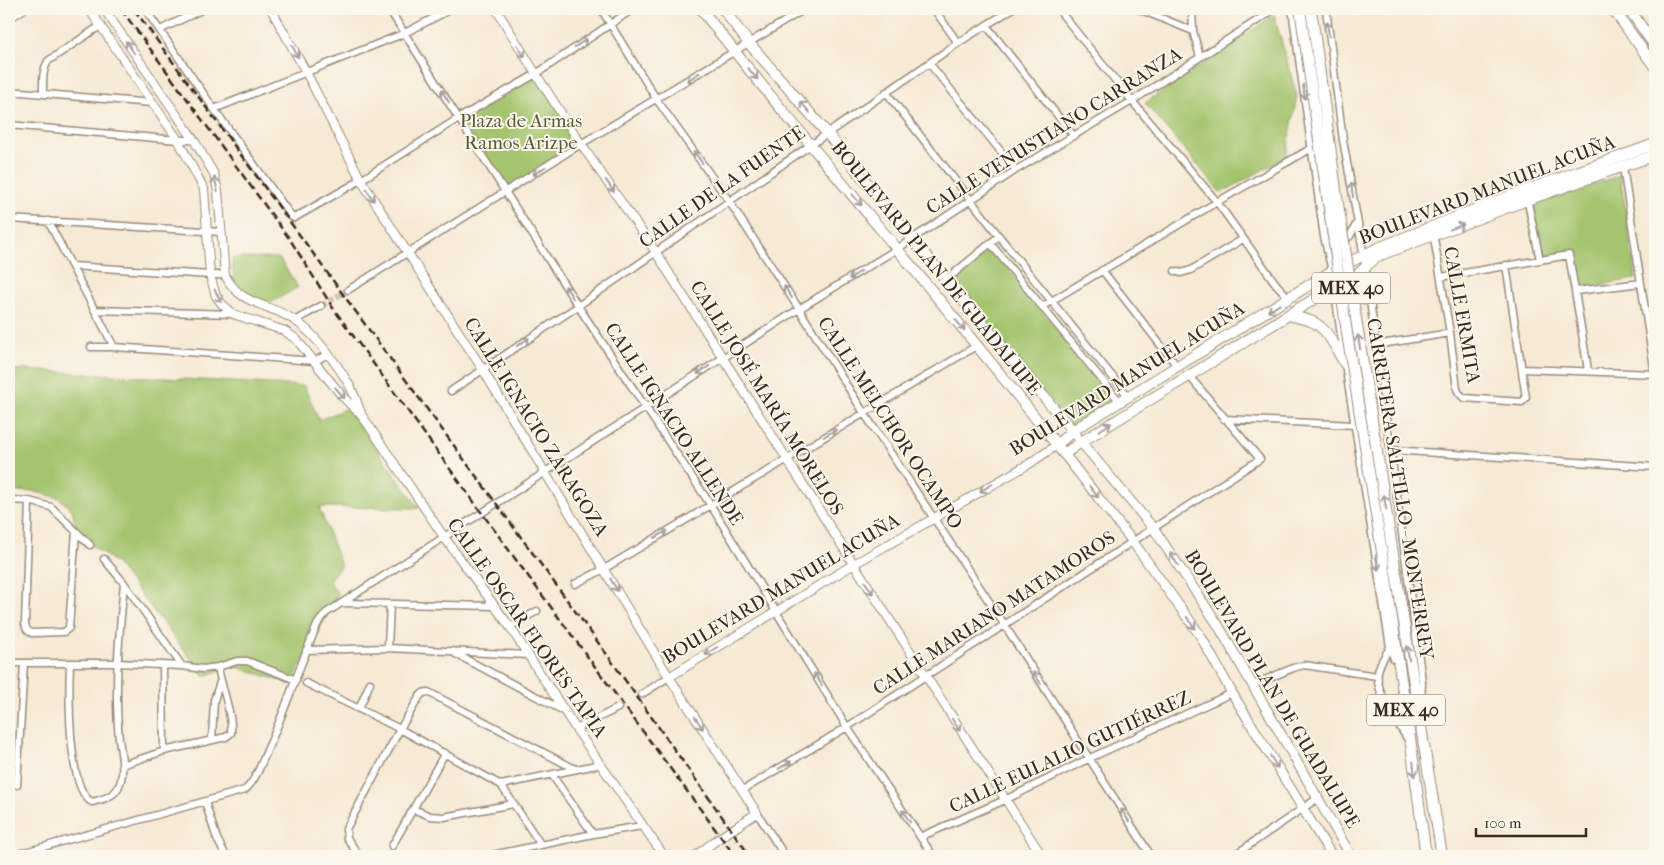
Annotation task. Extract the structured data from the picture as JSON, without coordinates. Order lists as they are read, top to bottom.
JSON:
{
  "streets": {
    "main road": [
      "BOULEVARD MANUEL ACUÑA",
      "BOULEVARD PLAN DE GUADALUPE",
      "MEX 40",
      "CARRETERA SALTILLO - MONTERREY"
    ],
    "street": [
      "CALLE VENUSTIANO CARRANZA",
      "CALLE DE LA FUENTE",
      "CALLE ERMITA",
      "CALLE JOSÉ MARÍA MORELOS",
      "CALLE MELCHOR OCAMPO",
      "CALLE IGNACIO ALLENDE",
      "CALLE IGNACIO ZARAGOZA",
      "CALLE MARIANO MATAMOROS",
      "CALLE OSCAR FLORES TAPIA",
      "CALLE EULALIO GUTIÉRREZ"
    ]
  },
  "crossings": [
    ["CALLE VENUSTIANO CARRANZA", "BOULEVARD PLAN DE GUADALUPE"],
    ["CALLE VENUSTIANO CARRANZA", "CALLE JOSÉ MARÍA MORELOS"],
    ["CALLE VENUSTIANO CARRANZA", "CALLE MELCHOR OCAMPO"],
    ["CALLE VENUSTIANO CARRANZA", "CALLE IGNACIO ALLENDE"],
    ["CALLE VENUSTIANO CARRANZA", "CALLE IGNACIO ZARAGOZA"],
    ["CALLE VENUSTIANO CARRANZA", "CALLE OSCAR FLORES TAPIA"],
    ["CALLE DE LA FUENTE", "BOULEVARD PLAN DE GUADALUPE"],
    ["CALLE DE LA FUENTE", "CALLE JOSÉ MARÍA MORELOS"],
    ["CALLE DE LA FUENTE", "CALLE MELCHOR OCAMPO"],
    ["CALLE DE LA FUENTE", "CALLE IGNACIO ALLENDE"],
    ["CALLE DE LA FUENTE", "CALLE IGNACIO ZARAGOZA"],
    ["BOULEVARD MANUEL ACUÑA", "BOULEVARD PLAN DE GUADALUPE"],
    ["BOULEVARD MANUEL ACUÑA", "CALLE ERMITA"],
    ["BOULEVARD MANUEL ACUÑA", "CALLE JOSÉ MARÍA MORELOS"],
    ["BOULEVARD MANUEL ACUÑA", "CALLE MELCHOR OCAMPO"],
    ["BOULEVARD MANUEL ACUÑA", "CALLE IGNACIO ALLENDE"],
    ["BOULEVARD MANUEL ACUÑA", "CALLE IGNACIO ZARAGOZA"],
    ["BOULEVARD PLAN DE GUADALUPE", "CALLE MARIANO MATAMOROS"],
    ["BOULEVARD PLAN DE GUADALUPE", "CALLE EULALIO GUTIÉRREZ"],
    ["CALLE JOSÉ MARÍA MORELOS", "CALLE MARIANO MATAMOROS"],
    ["CALLE JOSÉ MARÍA MORELOS", "CALLE EULALIO GUTIÉRREZ"],
    ["CALLE MELCHOR OCAMPO", "CALLE MARIANO MATAMOROS"],
    ["CALLE MELCHOR OCAMPO", "CALLE EULALIO GUTIÉRREZ"],
    ["CALLE IGNACIO ALLENDE", "CALLE MARIANO MATAMOROS"],
    ["CALLE IGNACIO ALLENDE", "CALLE EULALIO GUTIÉRREZ"],
    ["CALLE IGNACIO ZARAGOZA", "CALLE MARIANO MATAMOROS"]
  ],
  "one_way": [
    "CALLE JOSÉ MARÍA MORELOS",
    "CALLE MELCHOR OCAMPO",
    "CALLE IGNACIO ALLENDE",
    "CALLE IGNACIO ZARAGOZA"
  ],
  "parks": ["Plaza de Armas Ramos Arizpe"],
  "scale_bar": "100 m"
}
